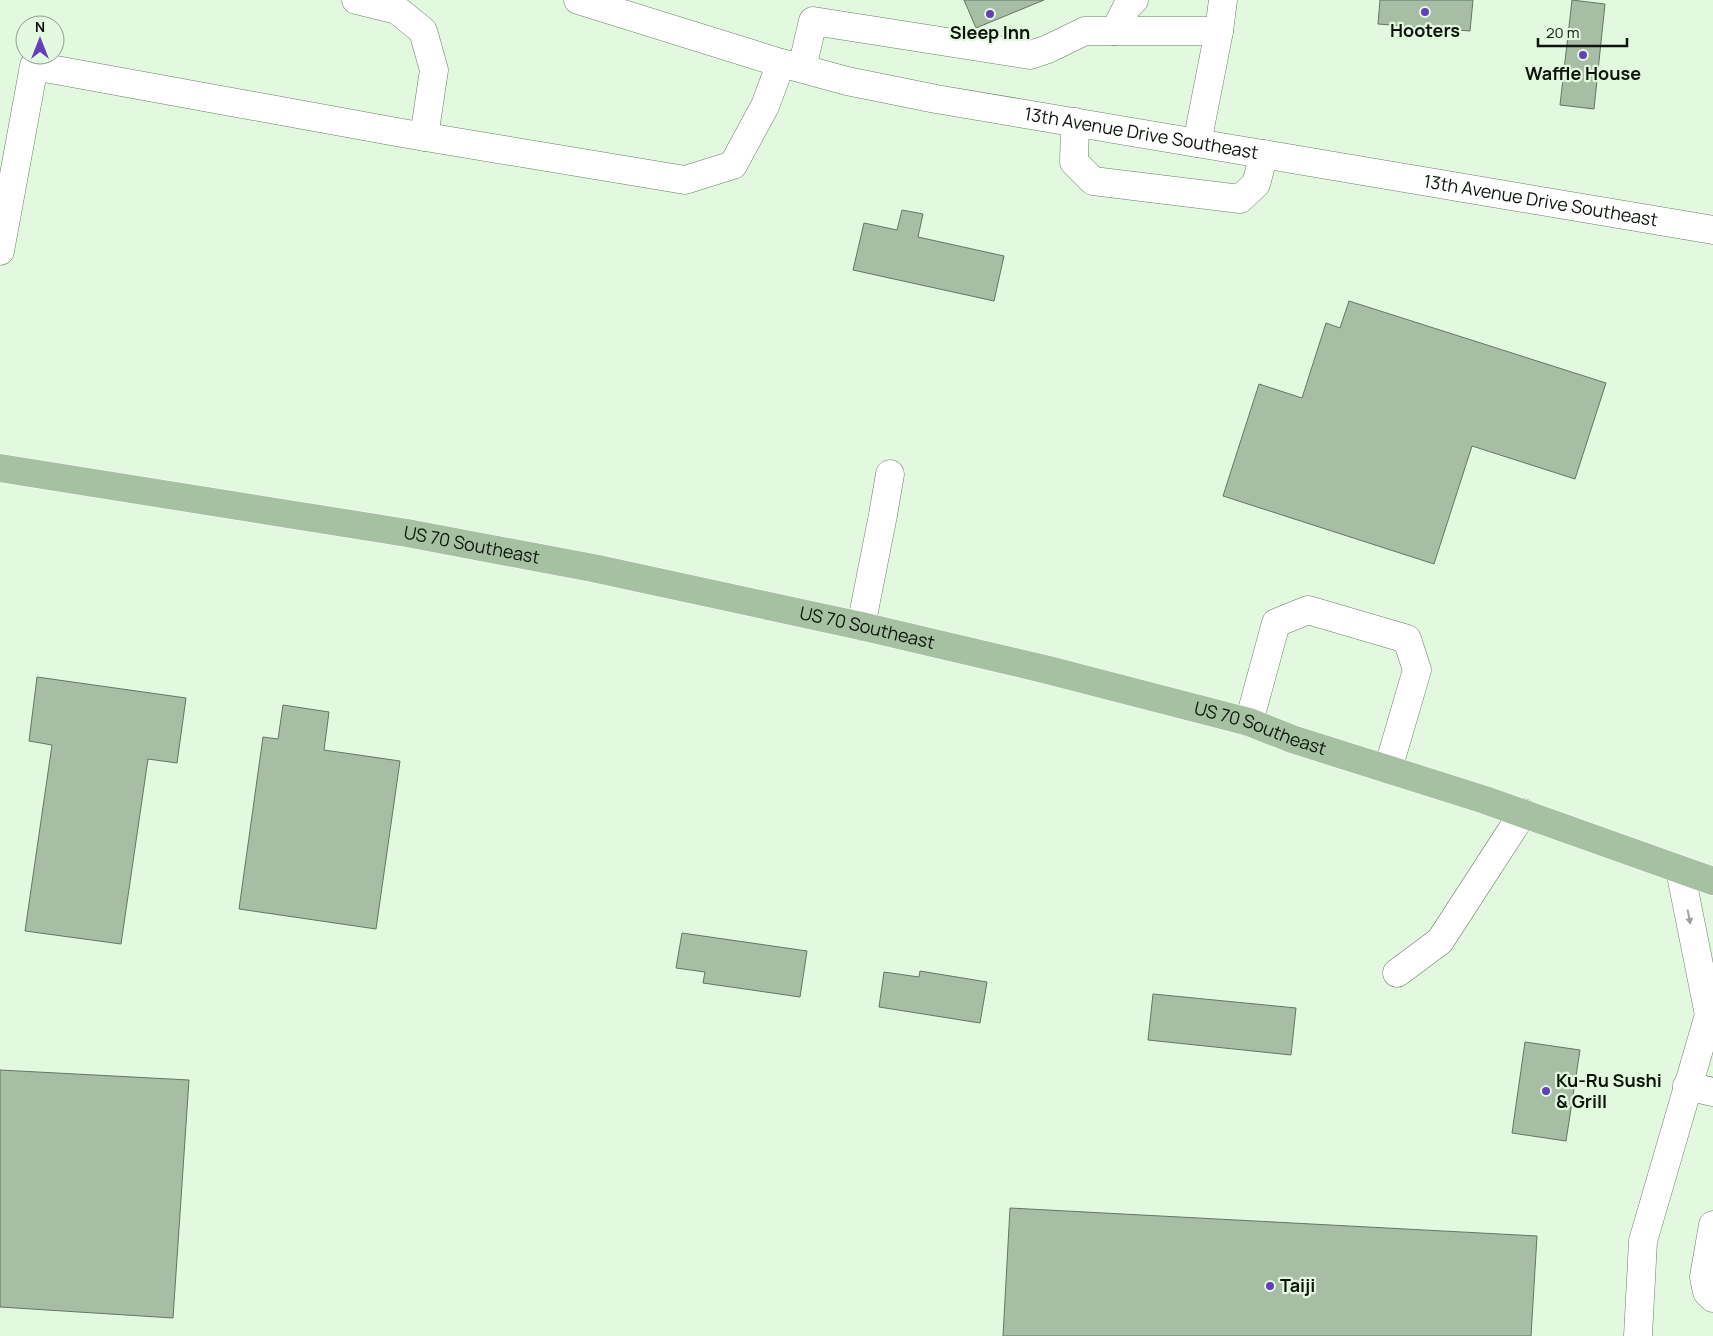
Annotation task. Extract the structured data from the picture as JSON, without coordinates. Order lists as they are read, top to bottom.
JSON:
{
  "streets": {
    "main road": ["US 70 Southeast"],
    "street": ["13th Avenue Drive Southeast"]
  },
  "places": [
    "Hooters",
    "Sleep Inn",
    "Waffle House",
    "Ku-Ru Sushi & Grill",
    "Taiji"
  ],
  "scale_bar": "20 m",
  "north": "top"
}
